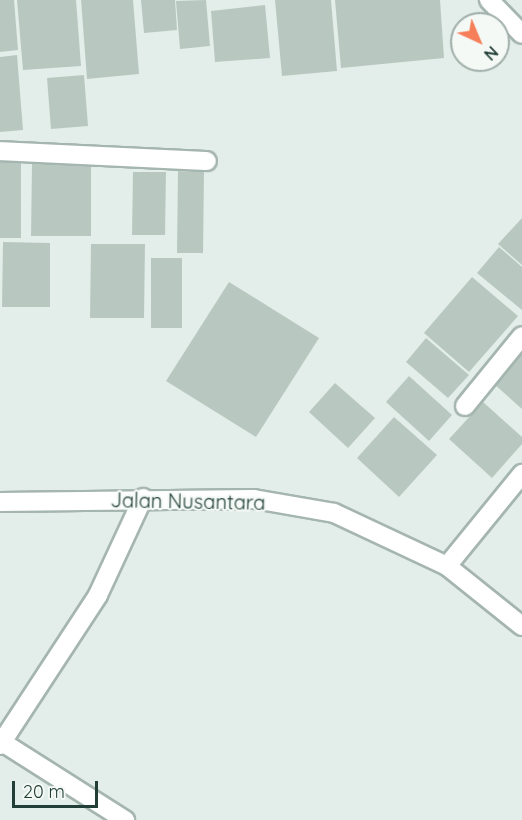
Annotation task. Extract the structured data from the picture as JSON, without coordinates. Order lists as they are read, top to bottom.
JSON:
{
  "streets": {
    "street": ["Jalan Nusantara"]
  },
  "scale_bar": "20 m",
  "north": "bottom right"
}
